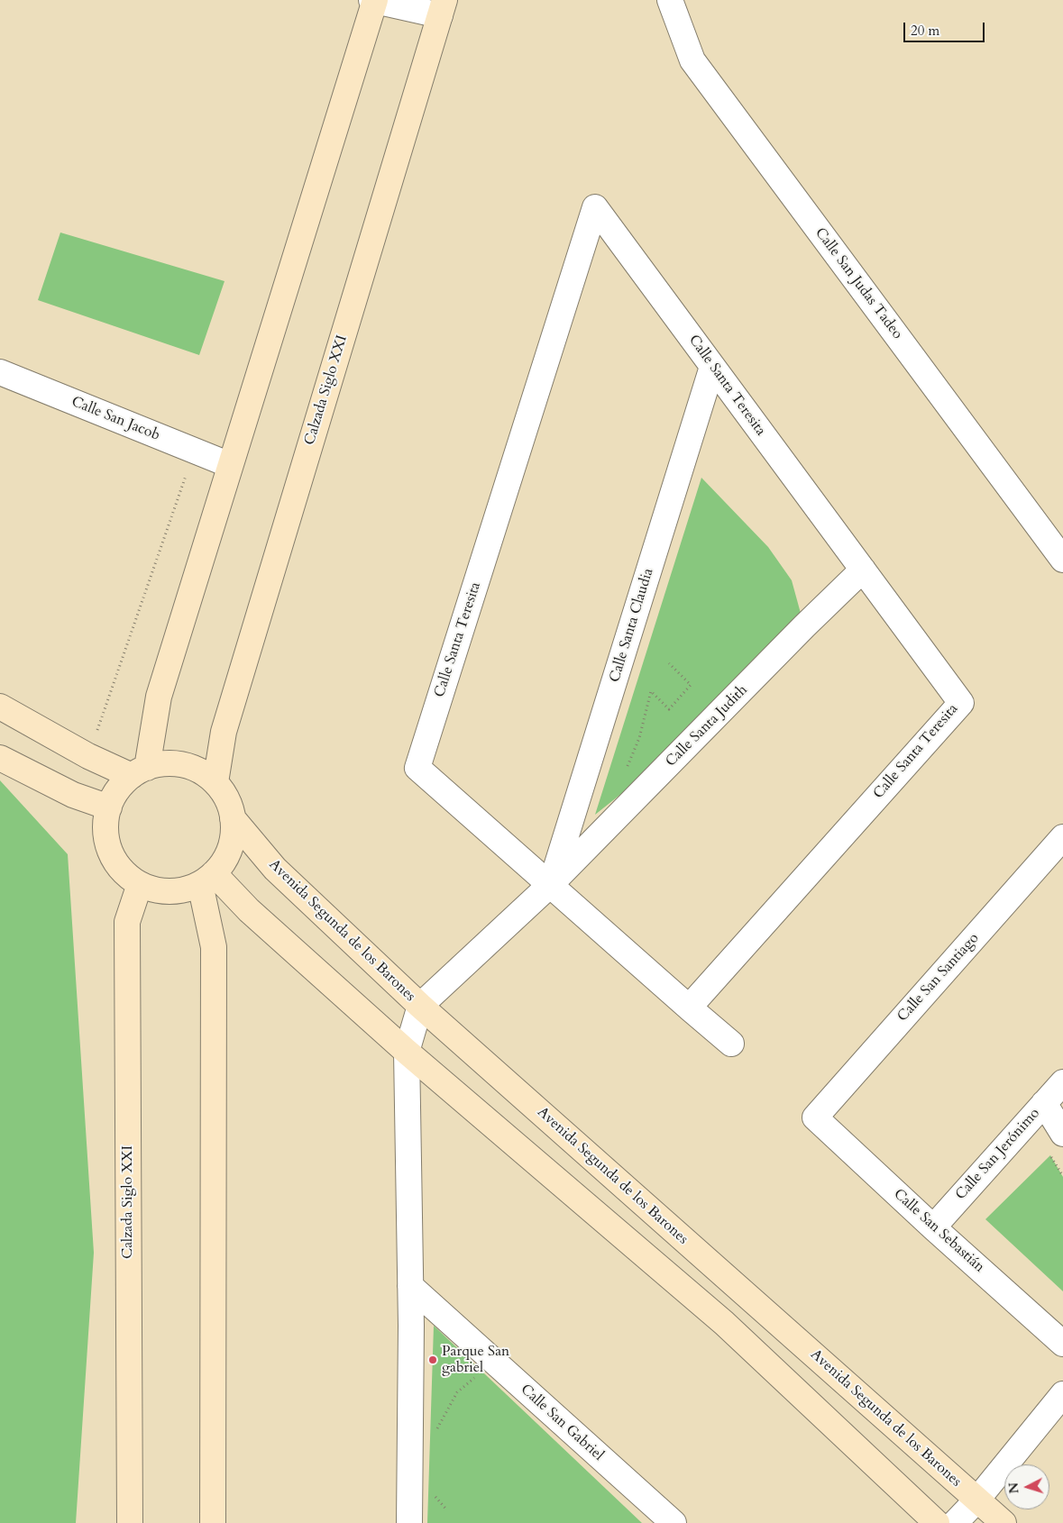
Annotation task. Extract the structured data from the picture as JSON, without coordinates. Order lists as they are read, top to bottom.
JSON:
{
  "streets": {
    "main road": ["Calzada Siglo XXI", "Avenida Segunda de los Barones"],
    "street": [
      "Calle San Judas Tadeo",
      "Calle Santa Teresita",
      "Calle San Jacob",
      "Calle Santa Claudia",
      "Calle Santa Judith",
      "Calle San Santiago",
      "Calle San Jerónimo",
      "Calle San Sebastián",
      "Calle San Gabriel"
    ]
  },
  "crossings": [
    ["Calle Santa Teresita", "Calle Santa Claudia"],
    ["Calle Santa Teresita", "Calle Santa Judith"],
    ["Calzada Siglo XXI", "Avenida Segunda de los Barones"],
    ["Calle Santa Claudia", "Calle Santa Judith"],
    ["Calle Santa Judith", "Avenida Segunda de los Barones"],
    ["Calle San Santiago", "Calle San Sebastián"],
    ["Calle San Jerónimo", "Calle San Sebastián"]
  ],
  "places": ["Parque San gabriel"],
  "scale_bar": "20 m",
  "north": "left"
}
